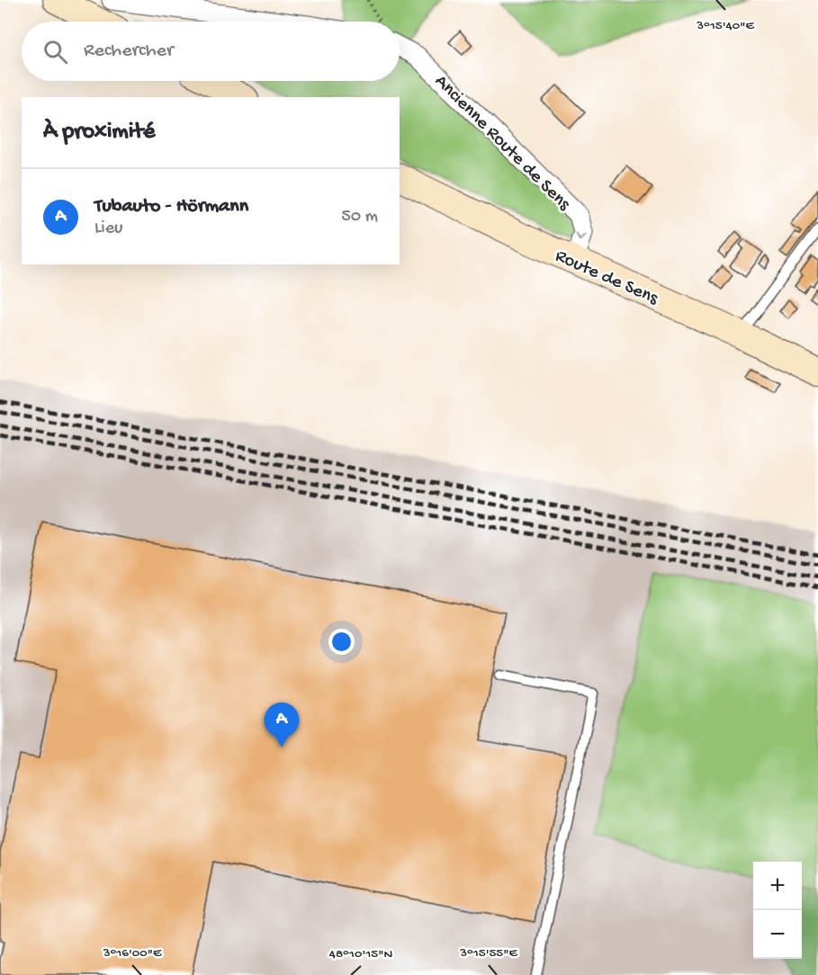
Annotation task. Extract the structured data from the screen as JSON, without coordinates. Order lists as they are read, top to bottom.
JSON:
{
  "streets": {
    "main road": ["Route de Sens"],
    "street": ["Ancienne Route de Sens"]
  },
  "crossings": [
    ["Ancienne Route de Sens", "Route de Sens"]
  ],
  "one_way": ["Ancienne Route de Sens"],
  "page": {
    "search": "Rechercher",
    "heading": "À proximité",
    "list": [
      {
        "mark": "A",
        "name": "Tubauto - Hörmann",
        "note": "Lieu",
        "value": "50 m"
      }
    ],
    "pins": "A",
    "map_buttons": ["+", "−"]
  },
  "coordinates": [
    "3°15'40\"E",
    "3°16'00\"E",
    "3°15'55\"E",
    "48°10'15\"N"
  ]
}
